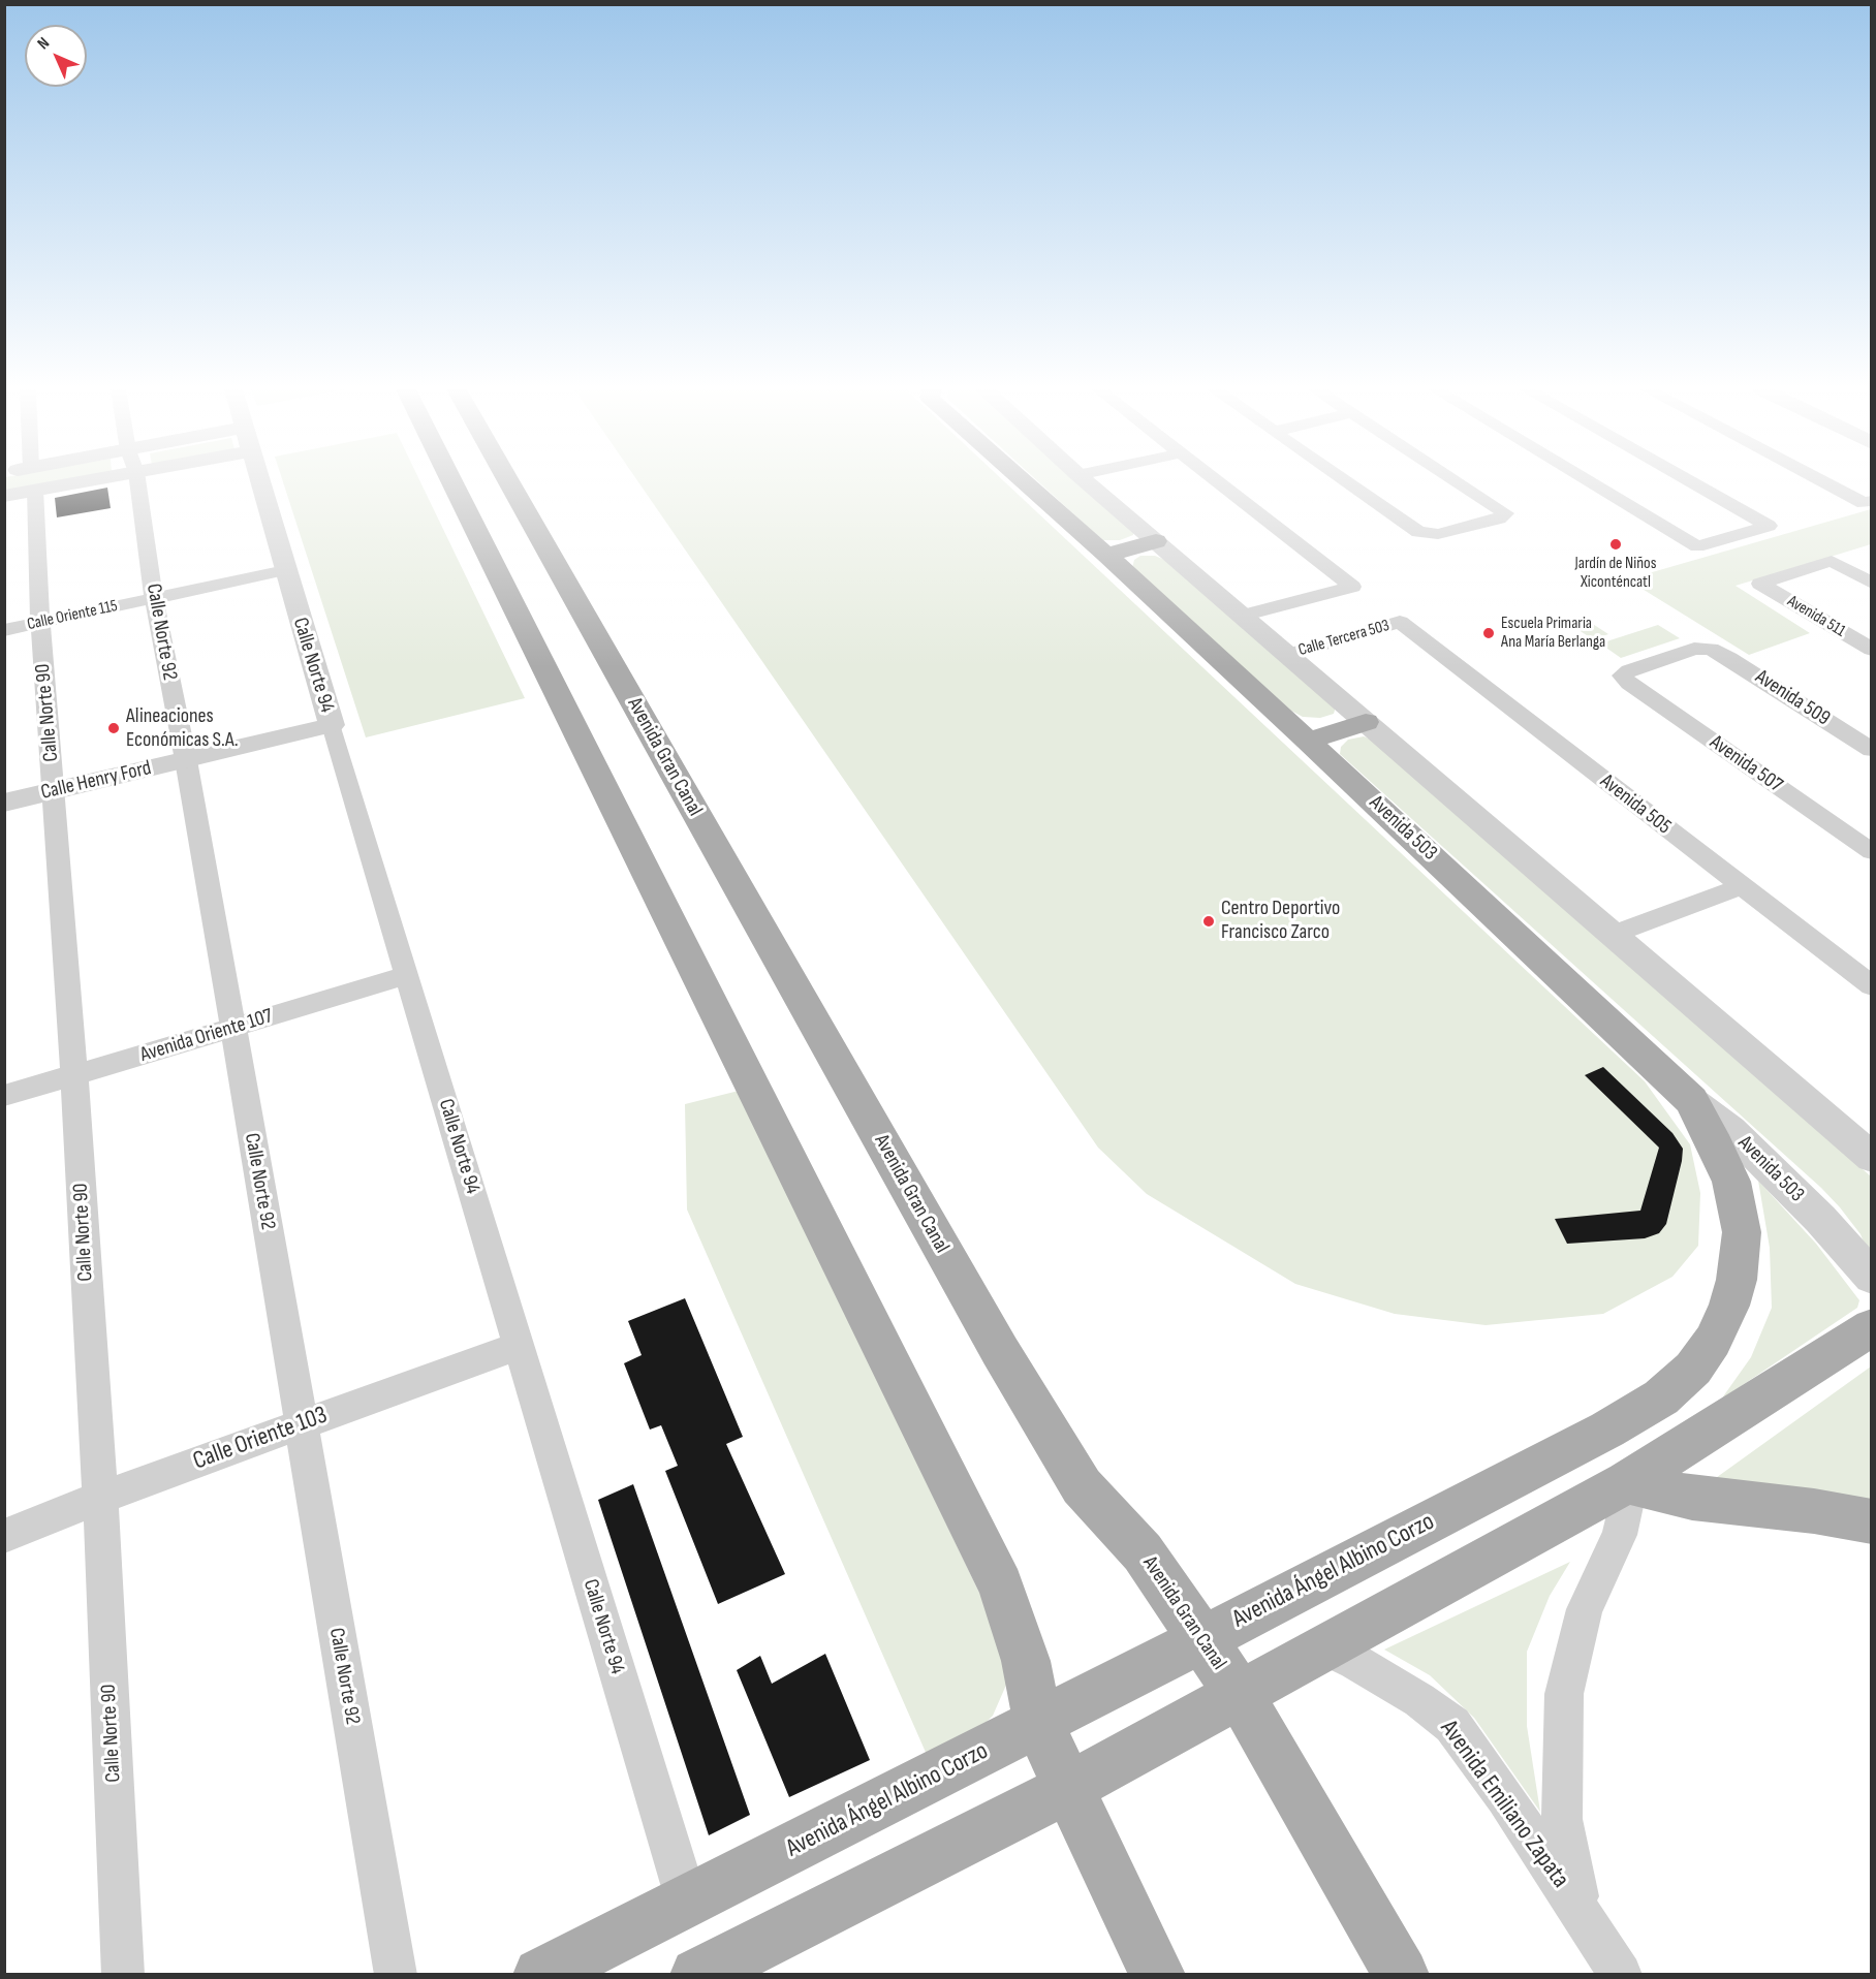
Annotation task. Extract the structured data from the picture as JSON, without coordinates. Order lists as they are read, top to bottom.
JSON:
{
  "streets": {
    "main road": ["Avenida Gran Canal", "Avenida 503", "Avenida Ángel Albino Corzo"],
    "street": [
      "Calle Oriente 115",
      "Avenida 511",
      "Calle Norte 92",
      "Calle Tercera 503",
      "Calle Norte 94",
      "Avenida 509",
      "Calle Norte 90",
      "Avenida 507",
      "Calle Henry Ford",
      "Avenida 505",
      "Avenida Oriente 107",
      "Calle Oriente 103",
      "Avenida Emiliano Zapata"
    ]
  },
  "crossings": [
    ["Calle Oriente 115", "Calle Norte 92"],
    ["Calle Oriente 115", "Calle Norte 94"],
    ["Calle Oriente 115", "Calle Norte 90"],
    ["Calle Norte 92", "Calle Henry Ford"],
    ["Calle Norte 92", "Avenida Oriente 107"],
    ["Calle Norte 92", "Calle Oriente 103"],
    ["Calle Tercera 503", "Avenida 505"],
    ["Calle Norte 94", "Calle Henry Ford"],
    ["Calle Norte 94", "Avenida Oriente 107"],
    ["Calle Norte 94", "Calle Oriente 103"],
    ["Calle Norte 94", "Avenida Ángel Albino Corzo"],
    ["Avenida 509", "Avenida 507"],
    ["Calle Norte 90", "Calle Henry Ford"],
    ["Calle Norte 90", "Avenida Oriente 107"],
    ["Calle Norte 90", "Calle Oriente 103"],
    ["Avenida Gran Canal", "Avenida Ángel Albino Corzo"],
    ["Avenida 503", "Avenida Ángel Albino Corzo"]
  ],
  "places": [
    "Jardín de Niños Xiconténcatl",
    "Escuela Primaria Ana María Berlanga",
    "Alineaciones Económicas S.A.",
    "Centro Deportivo Francisco Zarco"
  ],
  "north": "top left"
}
